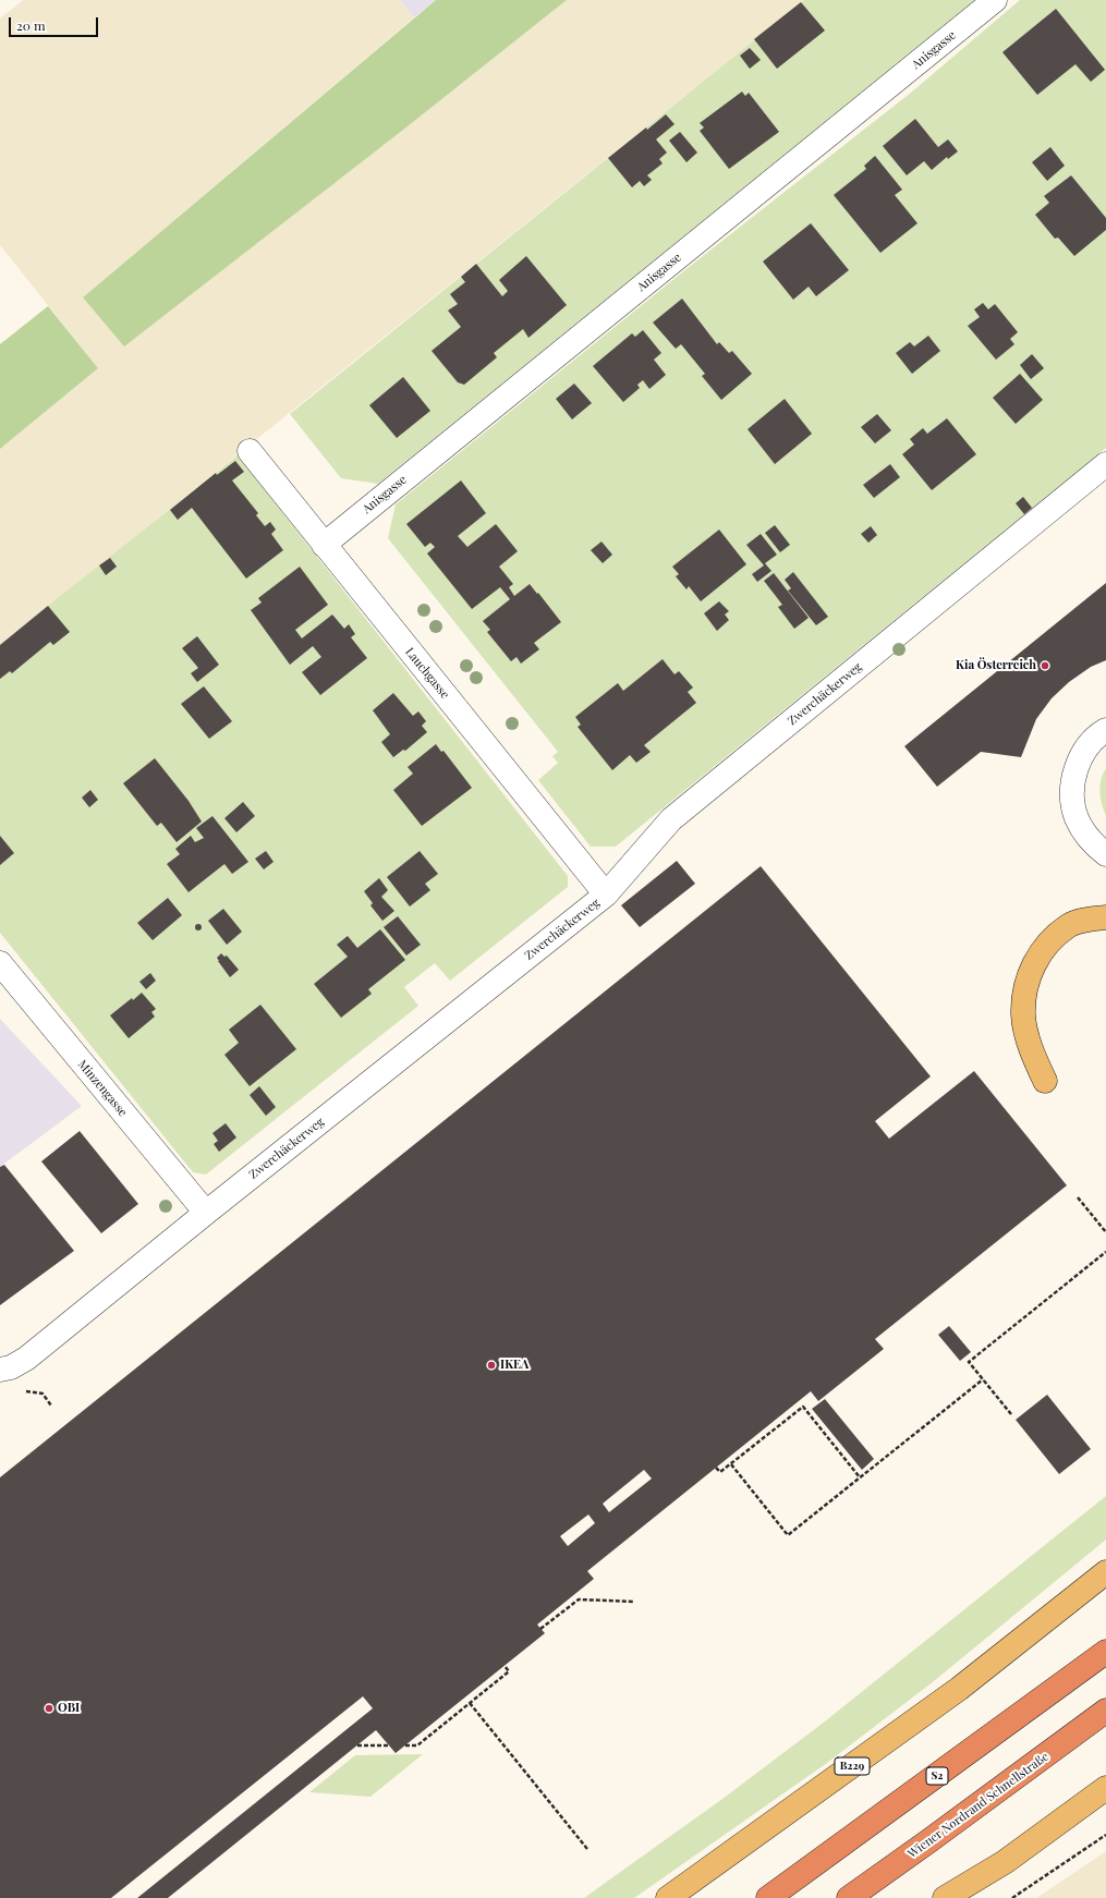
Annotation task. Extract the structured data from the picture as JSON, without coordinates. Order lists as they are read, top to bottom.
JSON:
{
  "streets": {
    "highway": ["S2", "Wiener Nordrand Schnellstraße"],
    "main road": ["B229"],
    "street": [
      "Anisgasse",
      "Lauchgasse",
      "Zwerchäckerweg",
      "Minzengasse"
    ]
  },
  "crossings": [
    ["Anisgasse", "Lauchgasse"],
    ["Lauchgasse", "Zwerchäckerweg"],
    ["Zwerchäckerweg", "Minzengasse"]
  ],
  "places": ["Kia Österreich", "IKEA", "OBI"],
  "scale_bar": "20 m"
}
